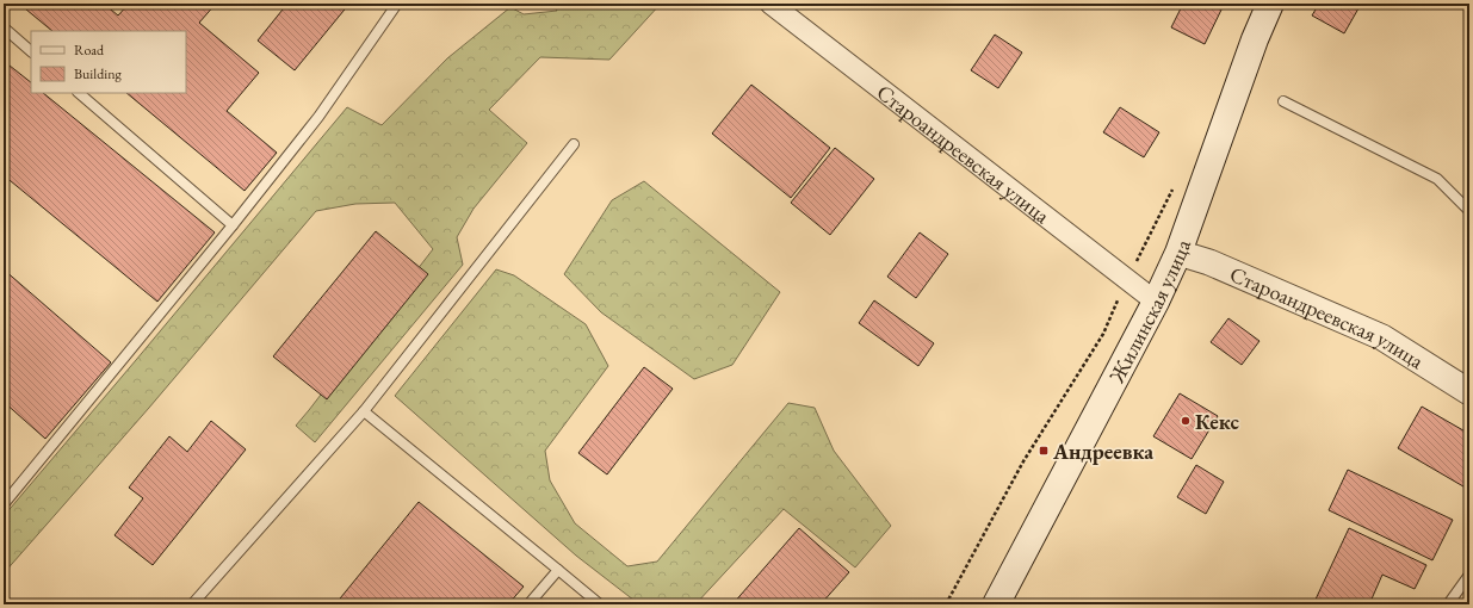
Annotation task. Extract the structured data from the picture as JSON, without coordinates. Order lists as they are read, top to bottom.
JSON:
{
  "streets": {
    "main road": ["Жилинская улица"],
    "street": ["Староандреевская улица"]
  },
  "crossings": [
    ["Староандреевская улица", "Жилинская улица"]
  ],
  "places": {
    "other": ["Кекс"],
    "transit": ["Андреевка"]
  },
  "legend": ["Road", "Building"]
}
